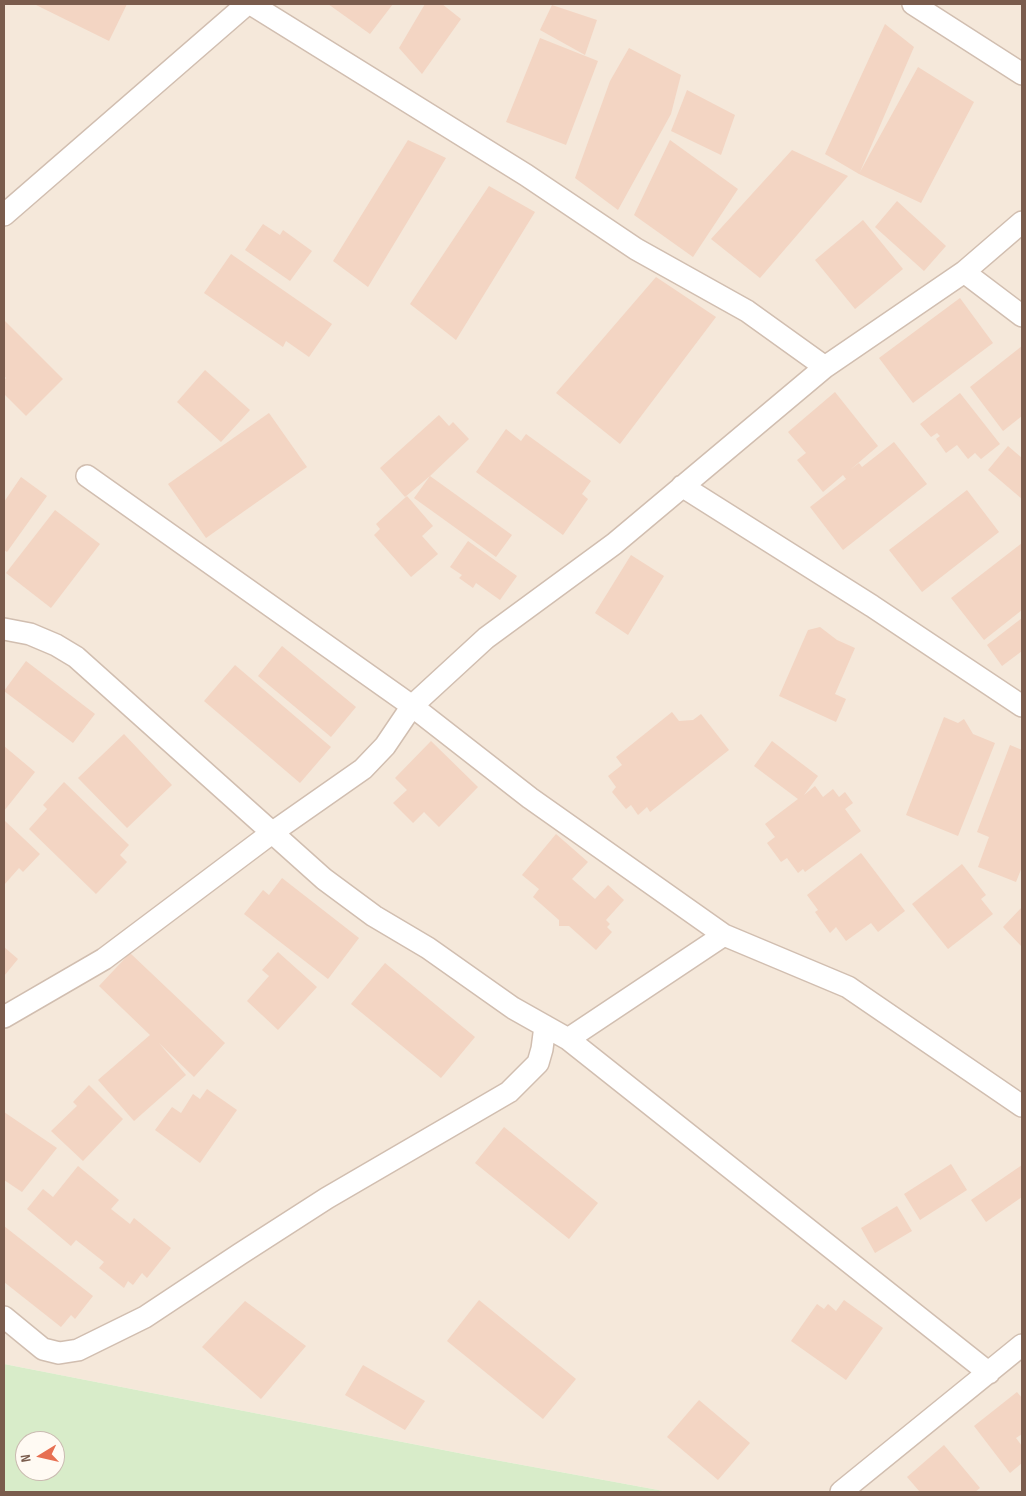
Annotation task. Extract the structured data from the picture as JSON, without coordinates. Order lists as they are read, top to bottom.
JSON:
{
  "north": "left"
}
